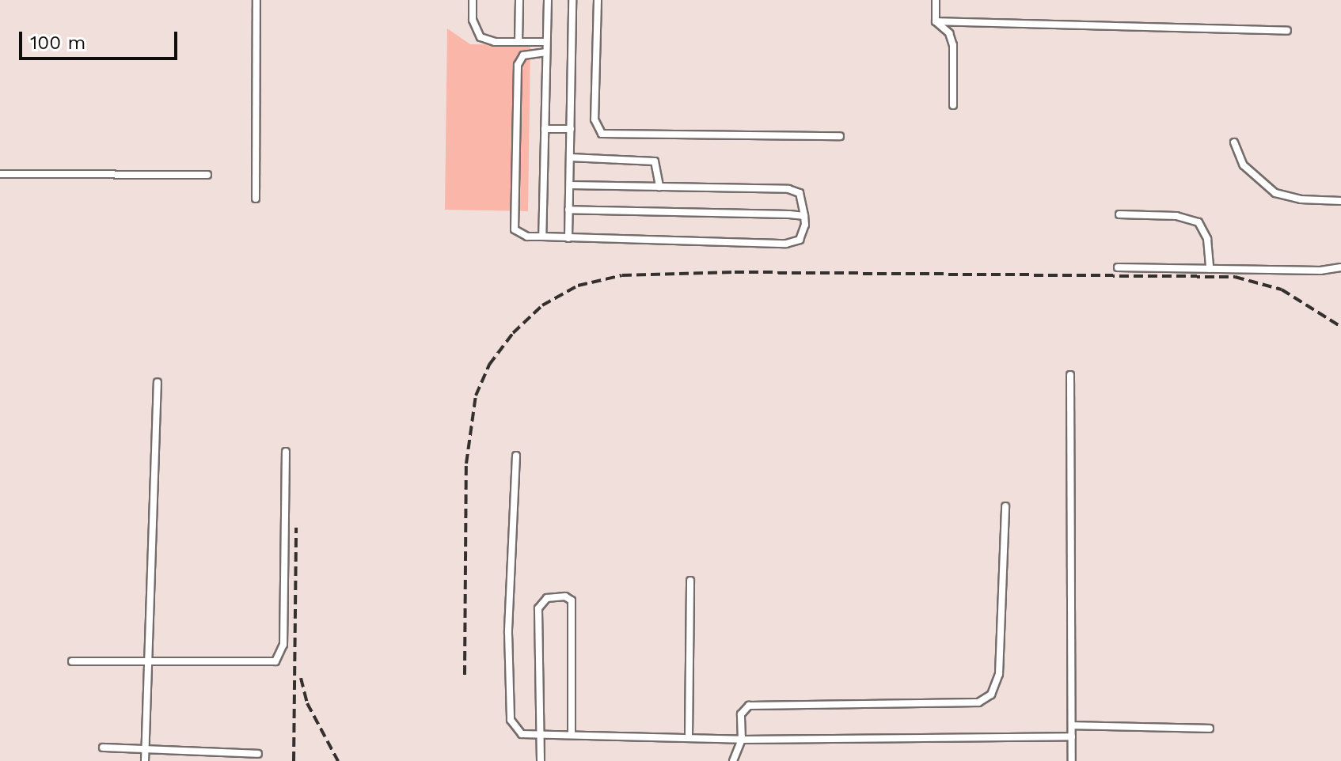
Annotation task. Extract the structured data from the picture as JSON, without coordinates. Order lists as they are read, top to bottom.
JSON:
{
  "scale_bar": "100 m"
}
